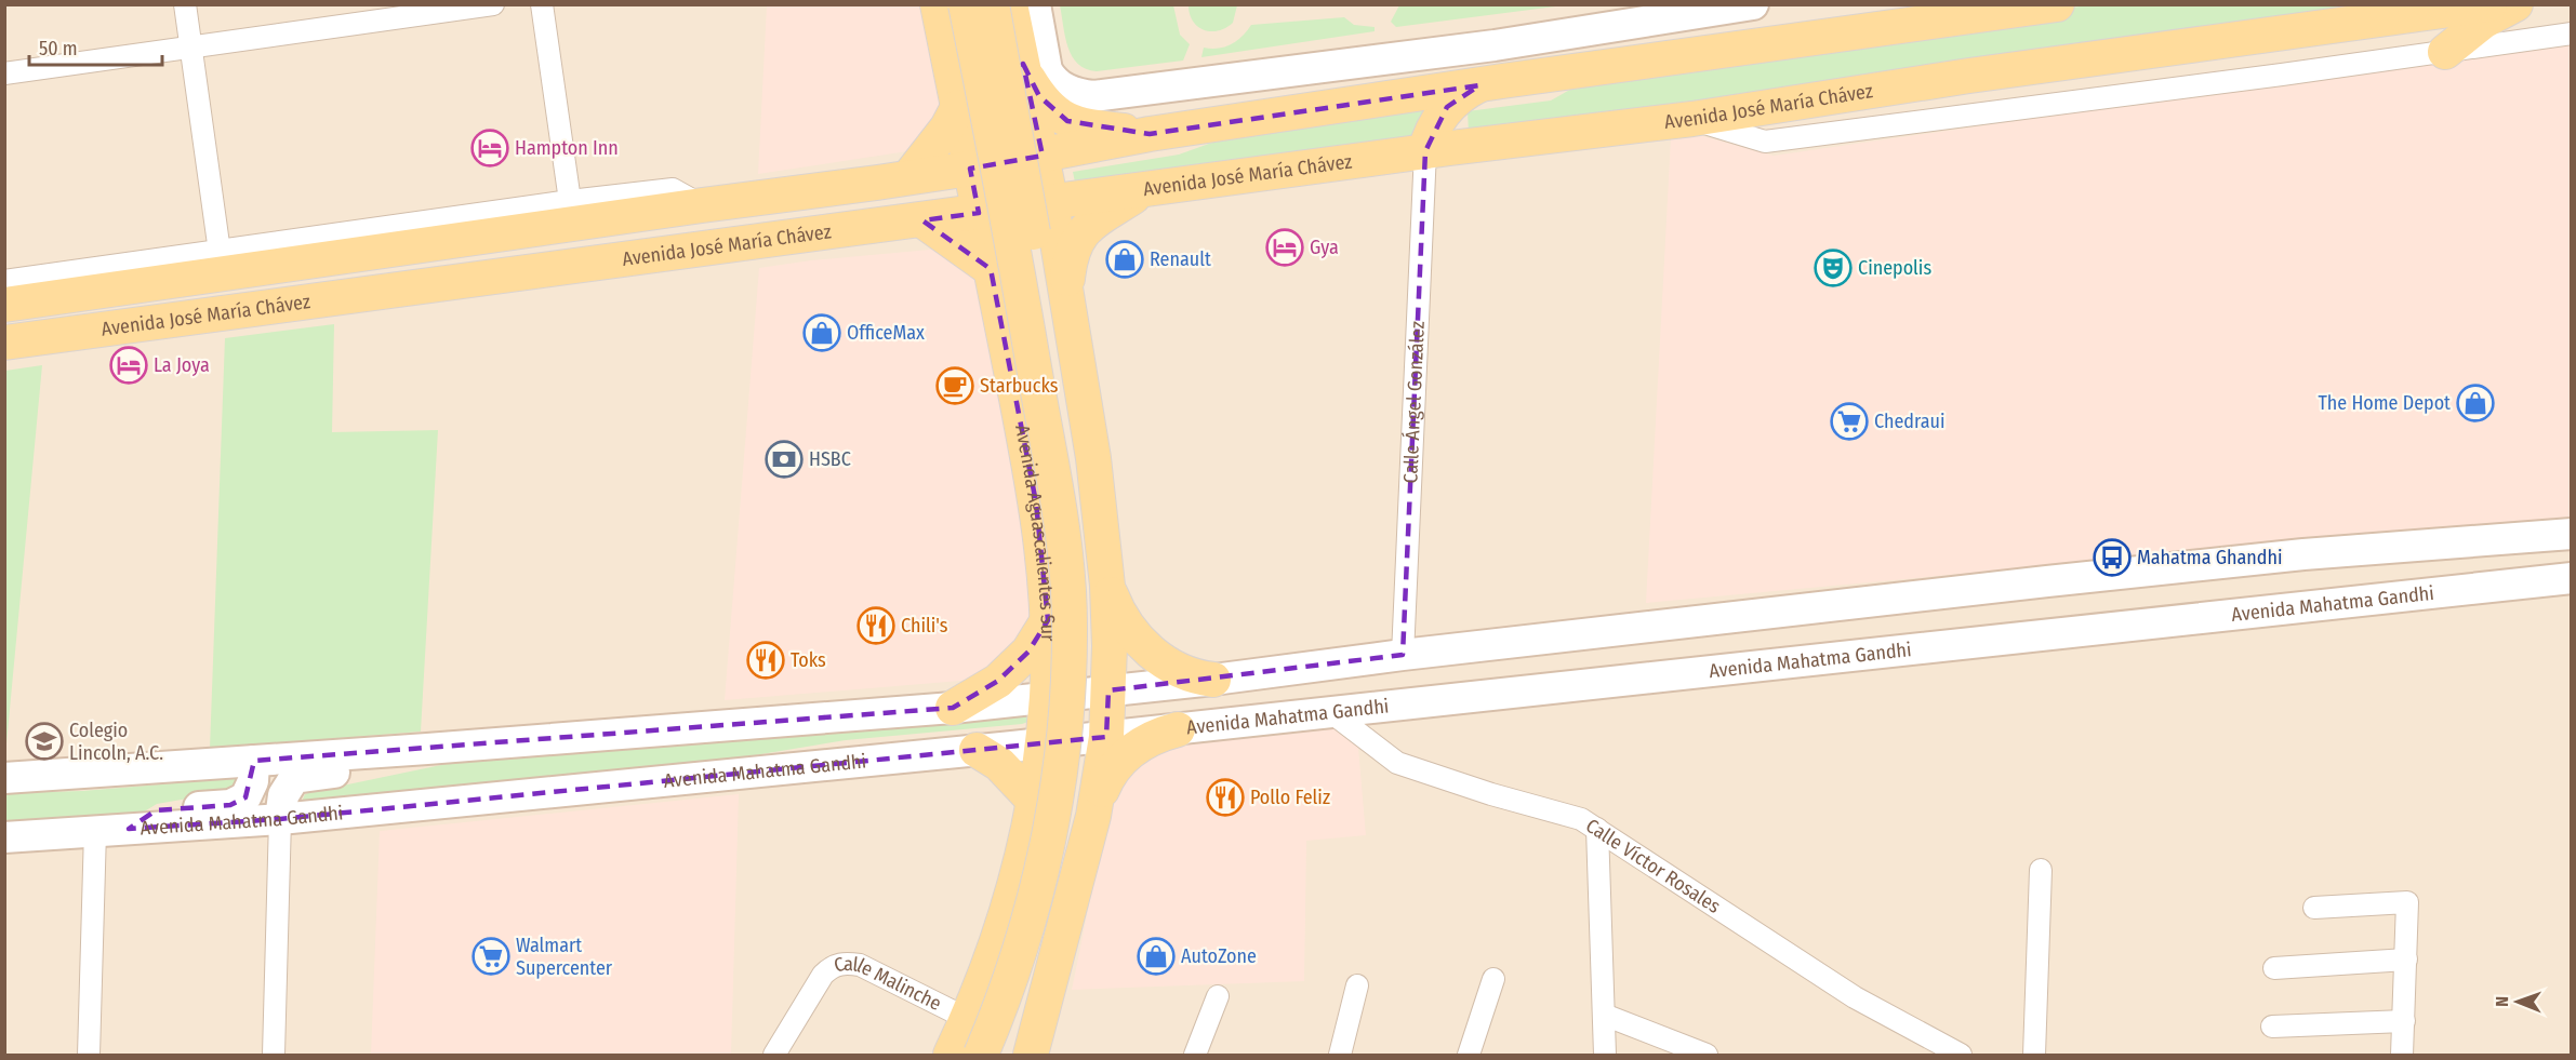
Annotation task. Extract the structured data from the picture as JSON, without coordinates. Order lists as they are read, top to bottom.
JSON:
{
  "streets": {
    "main road": ["Avenida José María Chávez", "Avenida Aguascalientes Sur", "Avenida Mahatma Gandhi"],
    "street": ["Calle Ángel González", "Calle Víctor Rosales", "Calle Malinche"]
  },
  "crossings": [
    ["Avenida José María Chávez", "Calle Ángel González"],
    ["Avenida José María Chávez", "Avenida Aguascalientes Sur"],
    ["Avenida Aguascalientes Sur", "Avenida Mahatma Gandhi"],
    ["Avenida Aguascalientes Sur", "Calle Malinche"],
    ["Avenida Mahatma Gandhi", "Calle Víctor Rosales"]
  ],
  "places": {
    "hotel": ["Hampton Inn", "Gya", "La Joya"],
    "shop": [
      "Renault",
      "OfficeMax",
      "The Home Depot",
      "AutoZone"
    ],
    "theatre": ["Cinepolis"],
    "cafe": ["Starbucks"],
    "supermarket": ["Chedraui", "Walmart Supercenter"],
    "bank": ["HSBC"],
    "bus stop": ["Mahatma Ghandhi"],
    "restaurant": ["Chili's", "Toks", "Pollo Feliz"],
    "school or university": ["Colegio Lincoln, A.C."]
  },
  "scale_bar": "50 m",
  "north": "left"
}
